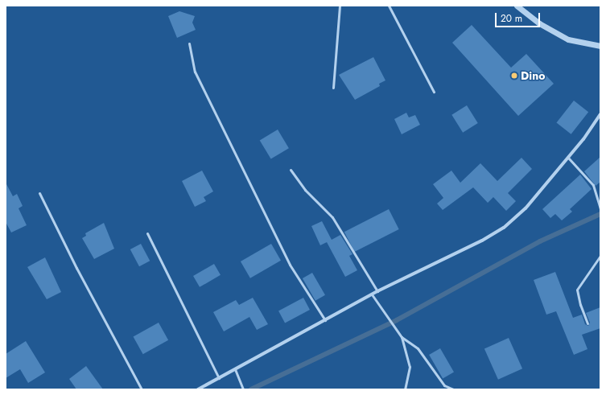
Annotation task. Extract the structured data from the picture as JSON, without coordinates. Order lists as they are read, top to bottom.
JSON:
{
  "places": ["Dino"],
  "scale_bar": "20 m"
}
